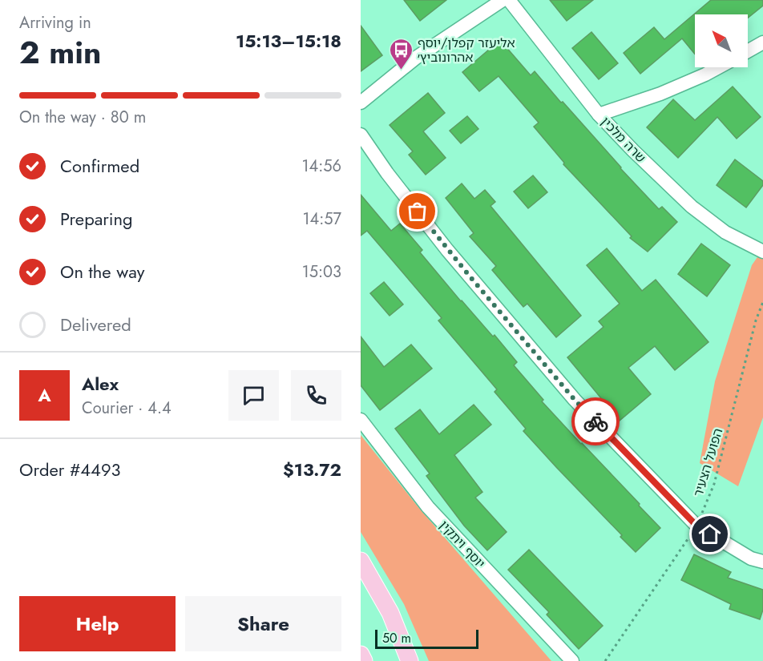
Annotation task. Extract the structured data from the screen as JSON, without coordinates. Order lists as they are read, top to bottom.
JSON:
{
  "streets": {
    "street": ["שרה מלכין", "יוסף ויתקין"],
    "path": ["הפועל הצעיר"]
  },
  "places": {
    "bus stop": ["אליעזר קפלן/יוסף אהרונוביץ׳"]
  },
  "scale_bar": "50 m",
  "north": "top left",
  "page": {
    "heading": ["2 min", "Arriving in", "15:13–15:18"],
    "panel": [
      "Alex",
      "Courier · 4.4",
      "Order #4493",
      "$13.72"
    ],
    "bar": "On the way · 80 m",
    "list": [
      ["Confirmed", "14:56"],
      ["Preparing", "14:57"],
      ["On the way", "15:03"],
      "Delivered"
    ],
    "round": "A",
    "buttons": ["Help", "Share"],
    "scale": "50 m"
  }
}
